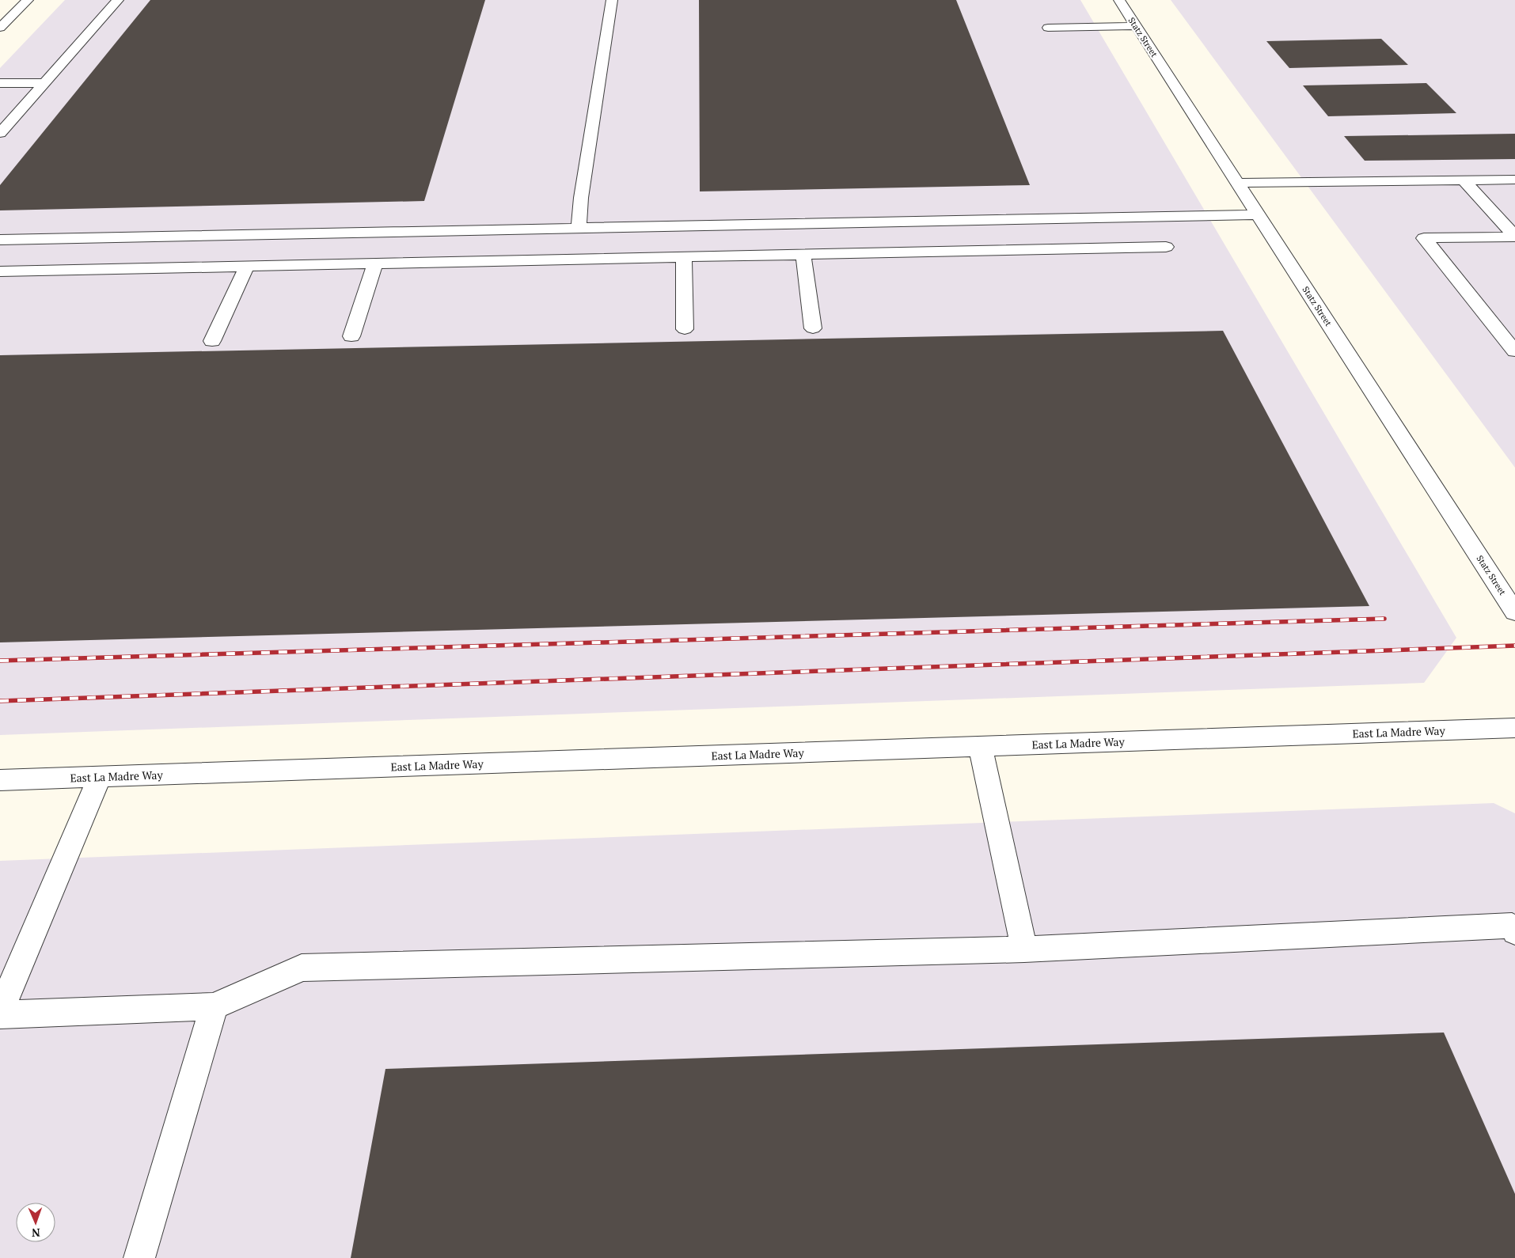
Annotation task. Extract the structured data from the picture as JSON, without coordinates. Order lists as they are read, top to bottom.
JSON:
{
  "streets": {
    "street": ["Statz Street", "East La Madre Way"]
  },
  "north": "bottom"
}
